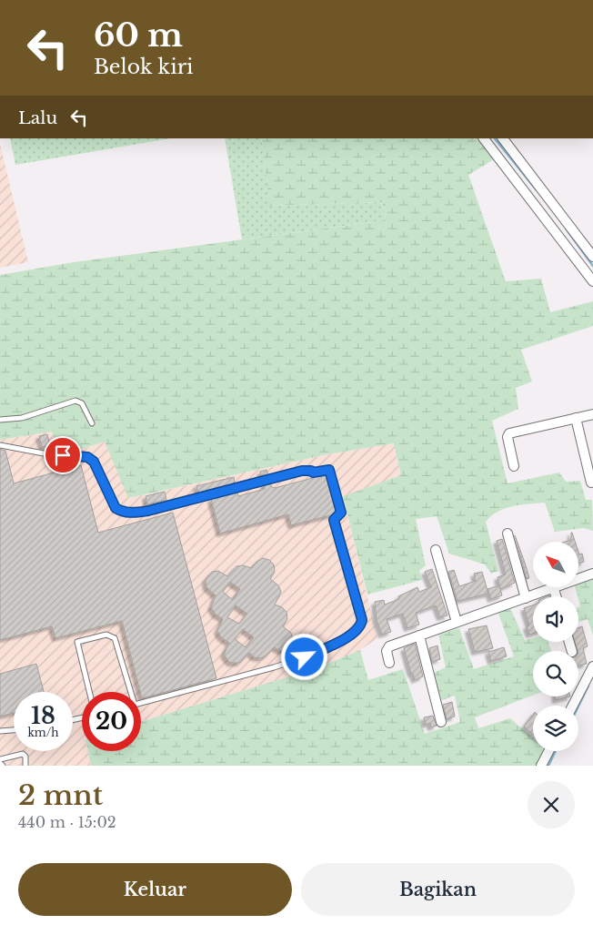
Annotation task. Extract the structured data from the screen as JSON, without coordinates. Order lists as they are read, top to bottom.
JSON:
{
  "north": "top left",
  "page": {
    "turn": ["60 m", "Belok kiri"],
    "then": "Lalu",
    "speed": "18 km/h",
    "limit": "20",
    "heading": ["2 mnt", "440 m · 15:02"],
    "buttons": ["Keluar", "Bagikan"]
  }
}
